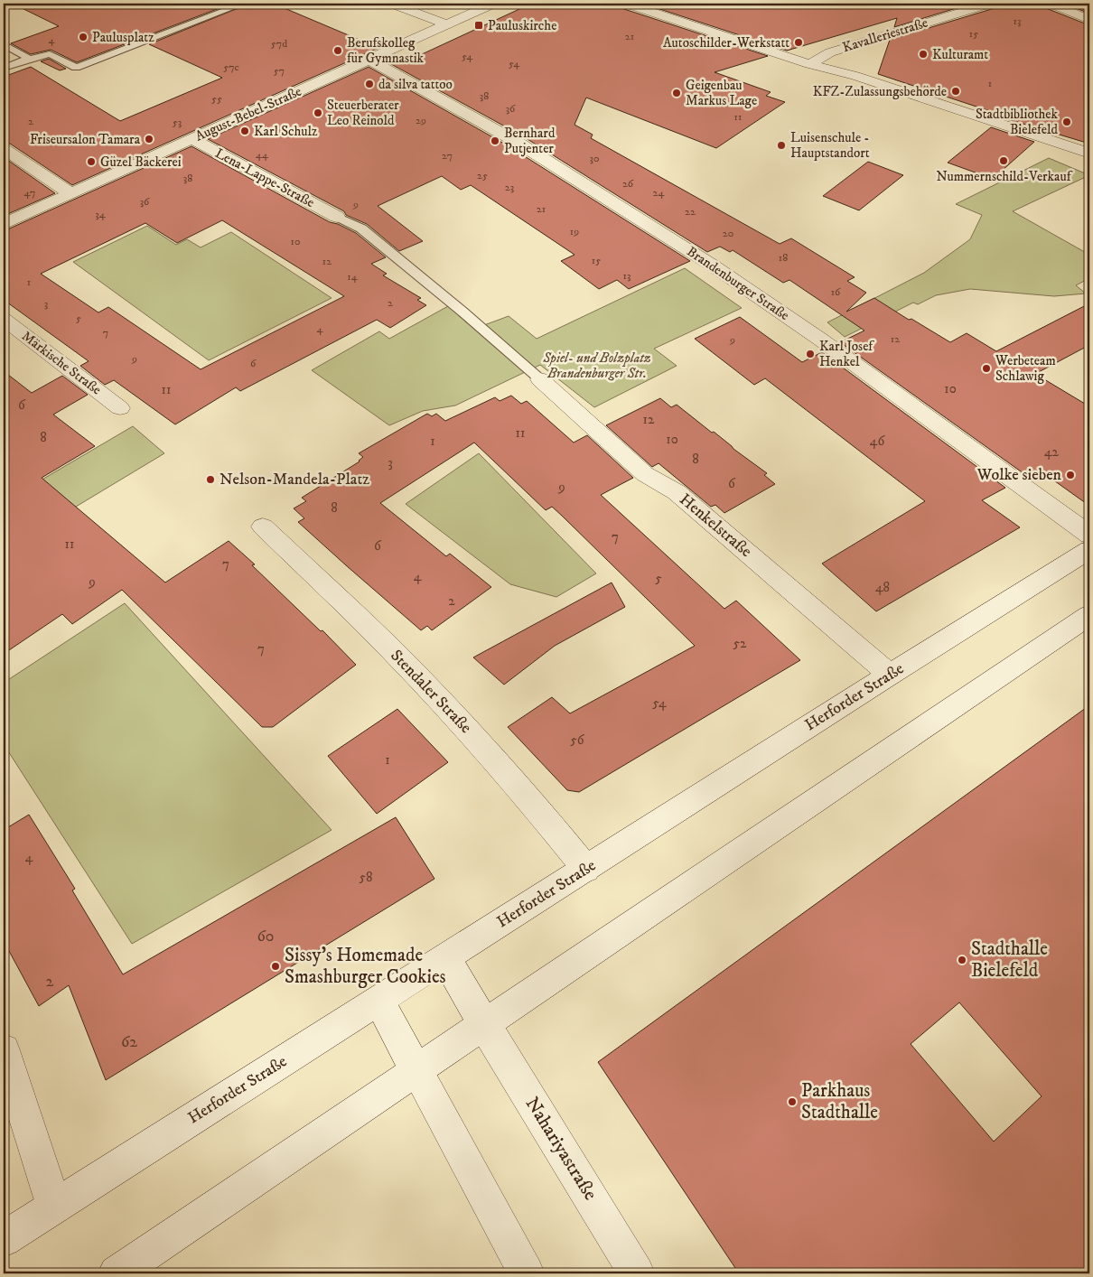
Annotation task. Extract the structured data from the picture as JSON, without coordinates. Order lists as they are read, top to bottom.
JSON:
{
  "streets": {
    "street": [
      "Kavalleriestraße",
      "August-Bebel-Straße",
      "Lena-Lappe-Straße",
      "Brandenburger Straße",
      "Märkische Straße",
      "Henkelstraße",
      "Stendaler Straße",
      "Herforder Straße",
      "Nahariyastraße"
    ]
  },
  "crossings": [
    ["August-Bebel-Straße", "Lena-Lappe-Straße"],
    ["August-Bebel-Straße", "Brandenburger Straße"],
    ["Henkelstraße", "Herforder Straße"],
    ["Stendaler Straße", "Herforder Straße"],
    ["Herforder Straße", "Nahariyastraße"]
  ],
  "parks": ["Spiel- und Bolzplatz Brandenburger Str."],
  "places": {
    "transit": ["Pauluskirche"],
    "other": [
      "Paulusplatz",
      "Autoschilder-Werkstatt",
      "Berufskolleg für Gymnastik",
      "Kulturamt",
      "da silva tattoo",
      "KFZ-Zulassungsbehörde",
      "Geigenbau Markus Lage",
      "Steuerberater Leo Reinold",
      "Stadtbibliothek Bielefeld",
      "Karl Schulz",
      "Friseursalon Tamara",
      "Bernhard Putjenter",
      "Luisenschule - Hauptstandort",
      "Nummernschild-Verkauf",
      "Güzel Bäckerei",
      "Karl Josef Henkel",
      "Werbeteam Schlawig",
      "Wolke sieben",
      "Nelson-Mandela-Platz",
      "Stadthalle Bielefeld",
      "Sissy's Homemade Smashburger Cookies",
      "Parkhaus Stadthalle"
    ]
  },
  "house_numbers": [
    "13",
    "15",
    "21",
    "4",
    "57d",
    "54",
    "54",
    "57c",
    "57",
    "1",
    "38",
    "55",
    "36",
    "11",
    "29",
    "2",
    "53",
    "44",
    "27",
    "30",
    "25",
    "38",
    "26",
    "23",
    "47",
    "24",
    "36",
    "9",
    "21",
    "22",
    "34",
    "19",
    "20",
    "10",
    "18",
    "15",
    "12",
    "13",
    "14",
    "1",
    "16",
    "2",
    "3",
    "5",
    "4",
    "7",
    "12",
    "9",
    "9",
    "6",
    "10",
    "11",
    "6",
    "12",
    "11",
    "8",
    "10",
    "1",
    "46",
    "42",
    "8",
    "3",
    "6",
    "9",
    "8",
    "7",
    "11",
    "6",
    "7",
    "4",
    "5",
    "9",
    "48",
    "2",
    "52",
    "7",
    "54",
    "56",
    "1",
    "4",
    "58",
    "60",
    "2",
    "62"
  ]
}
